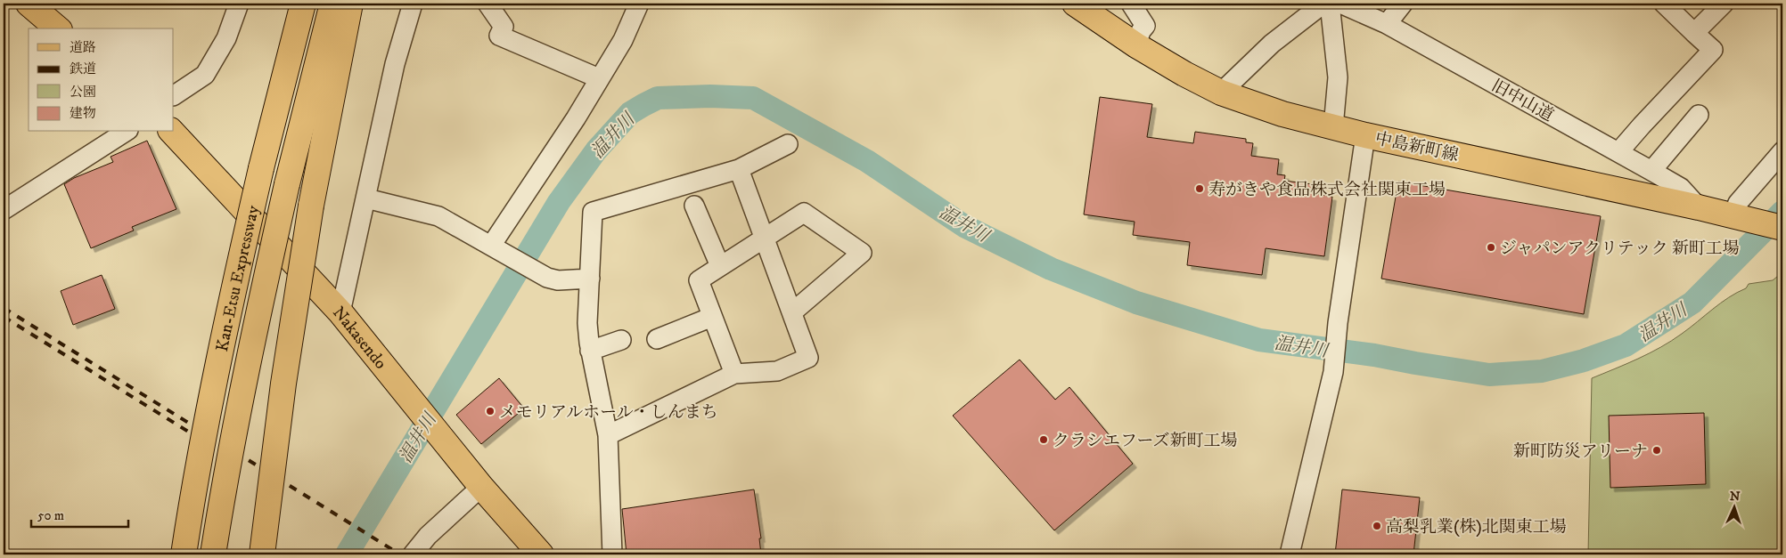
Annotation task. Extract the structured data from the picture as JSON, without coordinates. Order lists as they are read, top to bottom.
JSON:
{
  "streets": {
    "main road": ["中島新町線", "Kan-Etsu Expressway", "Nakasendo"],
    "street": ["旧中山道"]
  },
  "crossings": [
    ["旧中山道", "中島新町線"]
  ],
  "water": ["温井川"],
  "places": [
    "寿がきや食品株式会社関東工場",
    "ジャパンアクリテック 新町工場",
    "メモリアルホール・しんまち",
    "クラシエフーズ新町工場",
    "新町防災アリーナ",
    "高梨乳業(株)北関東工場"
  ],
  "legend": [
    "道路",
    "鉄道",
    "公園",
    "建物"
  ],
  "scale_bar": "50 m",
  "north": "top"
}
